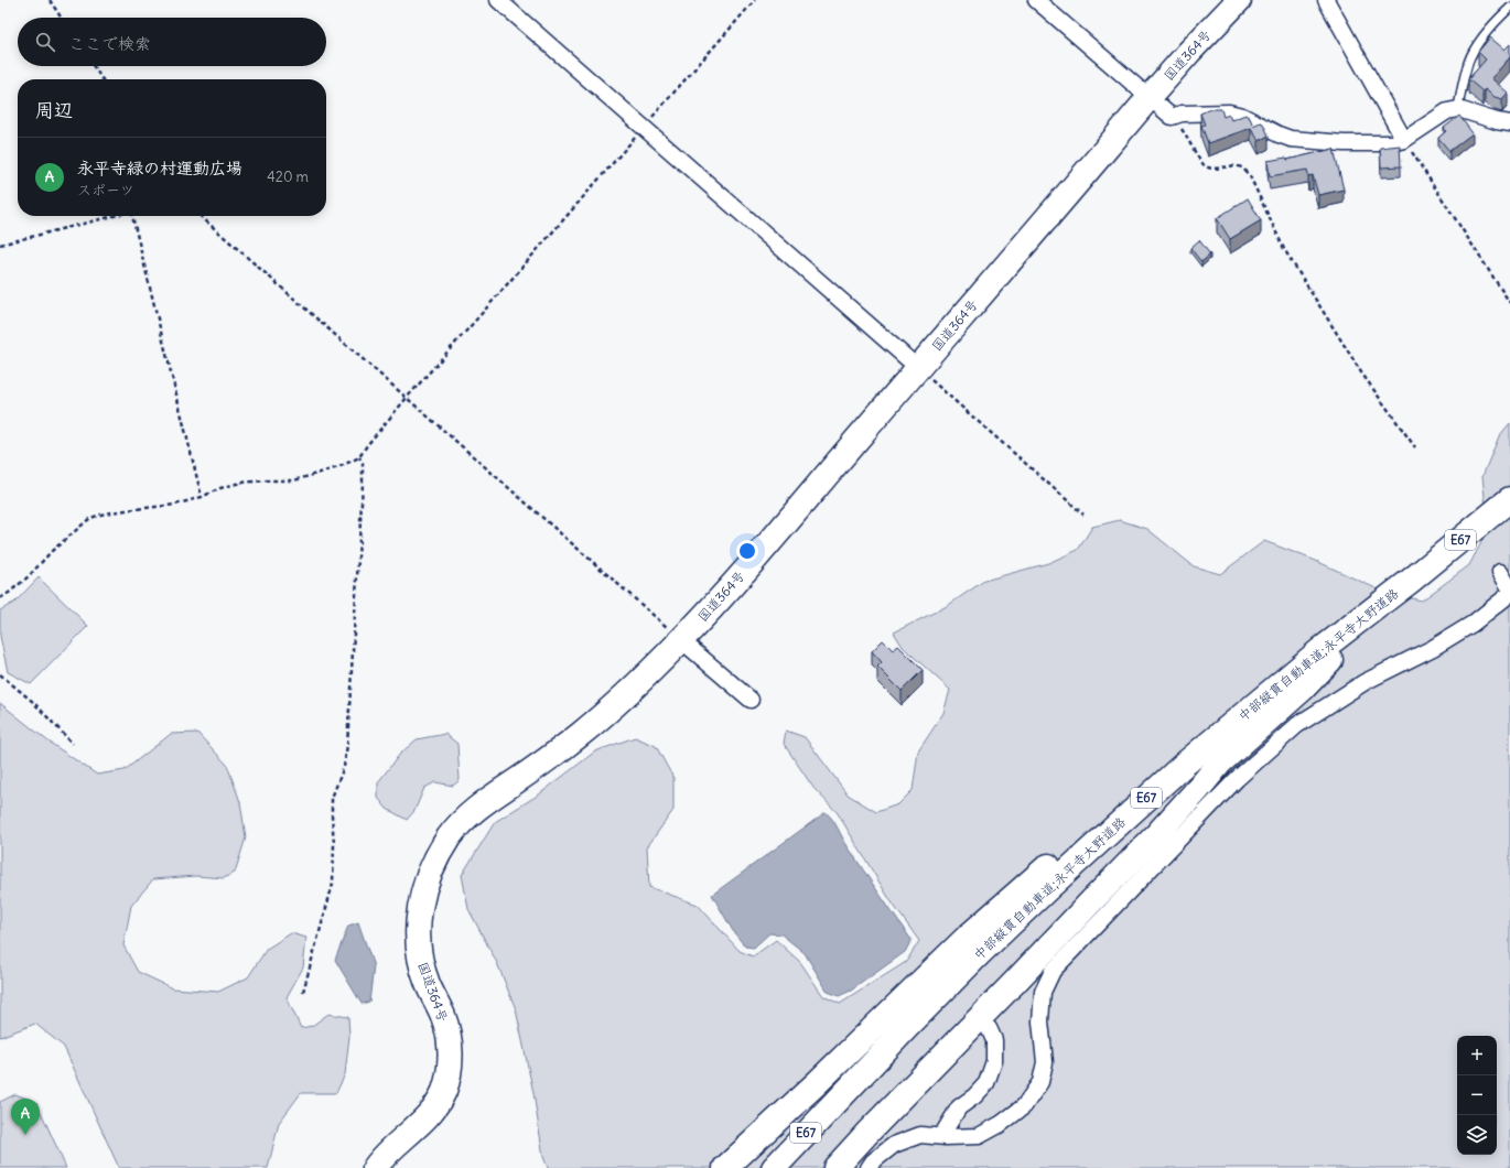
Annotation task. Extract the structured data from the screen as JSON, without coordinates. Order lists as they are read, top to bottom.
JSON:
{
  "streets": {
    "highway": ["国道364号", "E67", "中部縦貫自動車道;永平寺大野道路"]
  },
  "page": {
    "search": "ここで検索",
    "heading": "周辺",
    "list": [
      {
        "mark": "A",
        "name": "永平寺緑の村運動広場",
        "note": "スポーツ",
        "value": "420 m"
      }
    ],
    "map_buttons": ["+", "−"],
    "pins": "A"
  }
}
